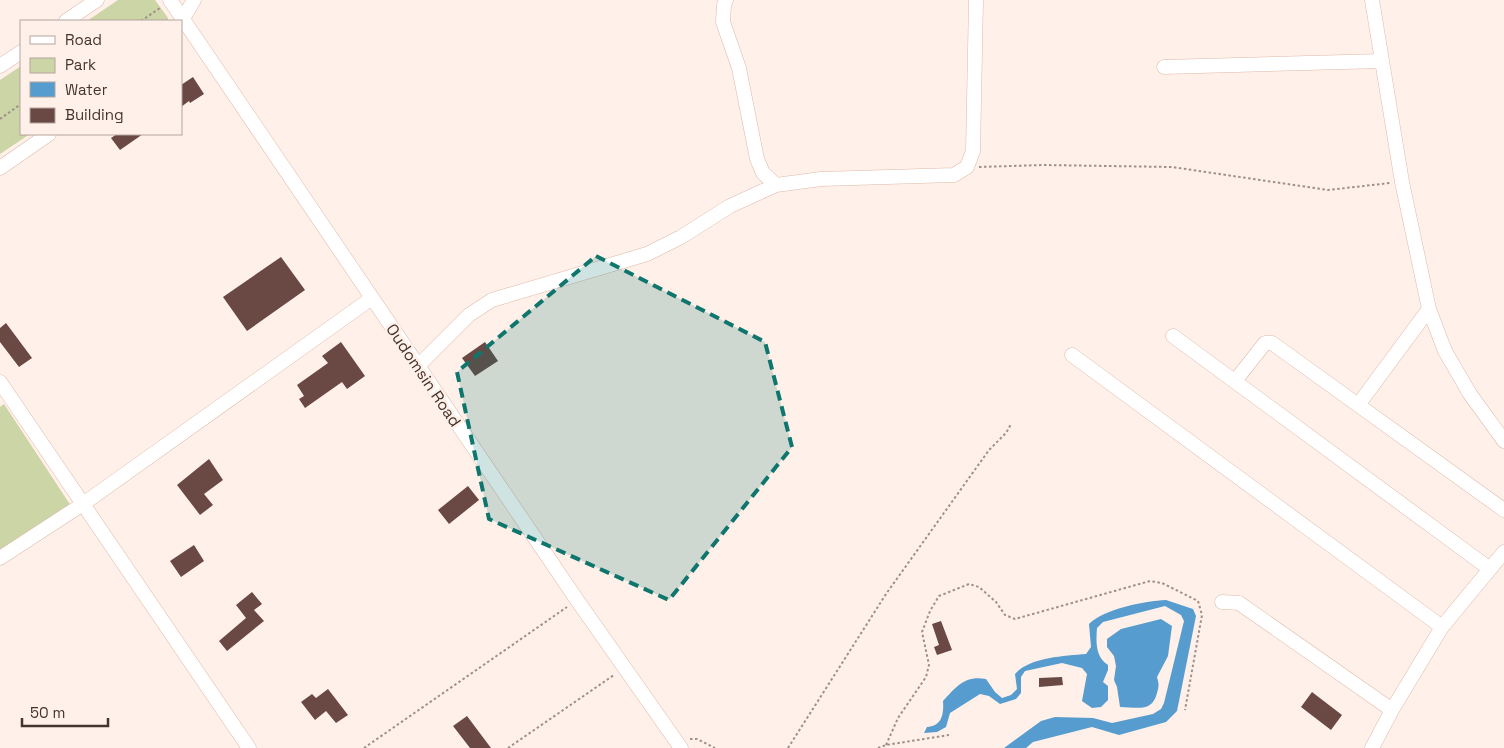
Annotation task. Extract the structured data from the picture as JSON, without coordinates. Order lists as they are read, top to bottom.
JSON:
{
  "streets": {
    "street": ["Oudomsin Road"]
  },
  "legend": [
    "Road",
    "Park",
    "Water",
    "Building"
  ],
  "scale_bar": "50 m"
}
